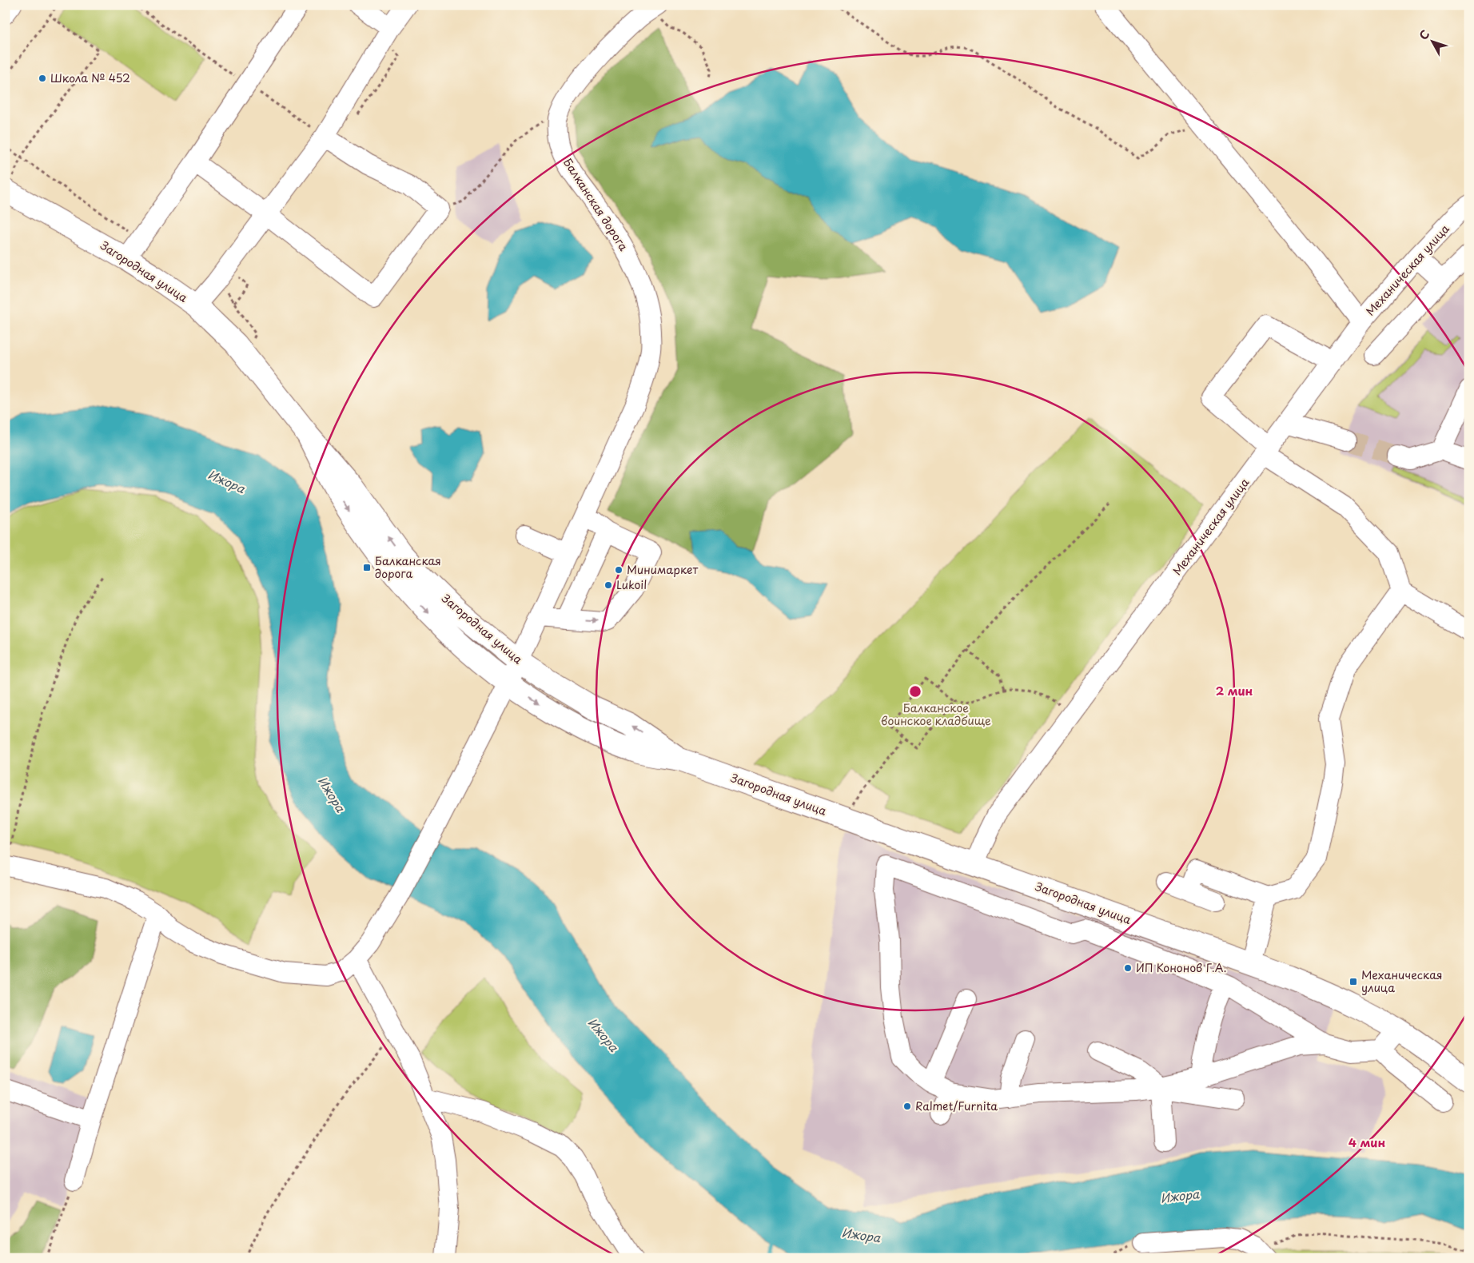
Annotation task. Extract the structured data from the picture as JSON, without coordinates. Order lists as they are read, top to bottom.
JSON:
{
  "streets": {
    "main road": ["Загородная улица"],
    "street": ["Балканская дорога", "Механическая улица"]
  },
  "crossings": [
    ["Балканская дорога", "Загородная улица"],
    ["Механическая улица", "Загородная улица"]
  ],
  "water": ["Ижора"],
  "parks": ["Балканское воинское кладбище"],
  "places": {
    "other": [
      "Школа № 452",
      "Минимаркет",
      "Lukoil",
      "ИП Кононов Г.А.",
      "Ralmet/Furnita"
    ],
    "transit": ["Балканская дорога", "Механическая улица"]
  },
  "north": "top left",
  "rings": ["2 мин", "4 мин"]
}
